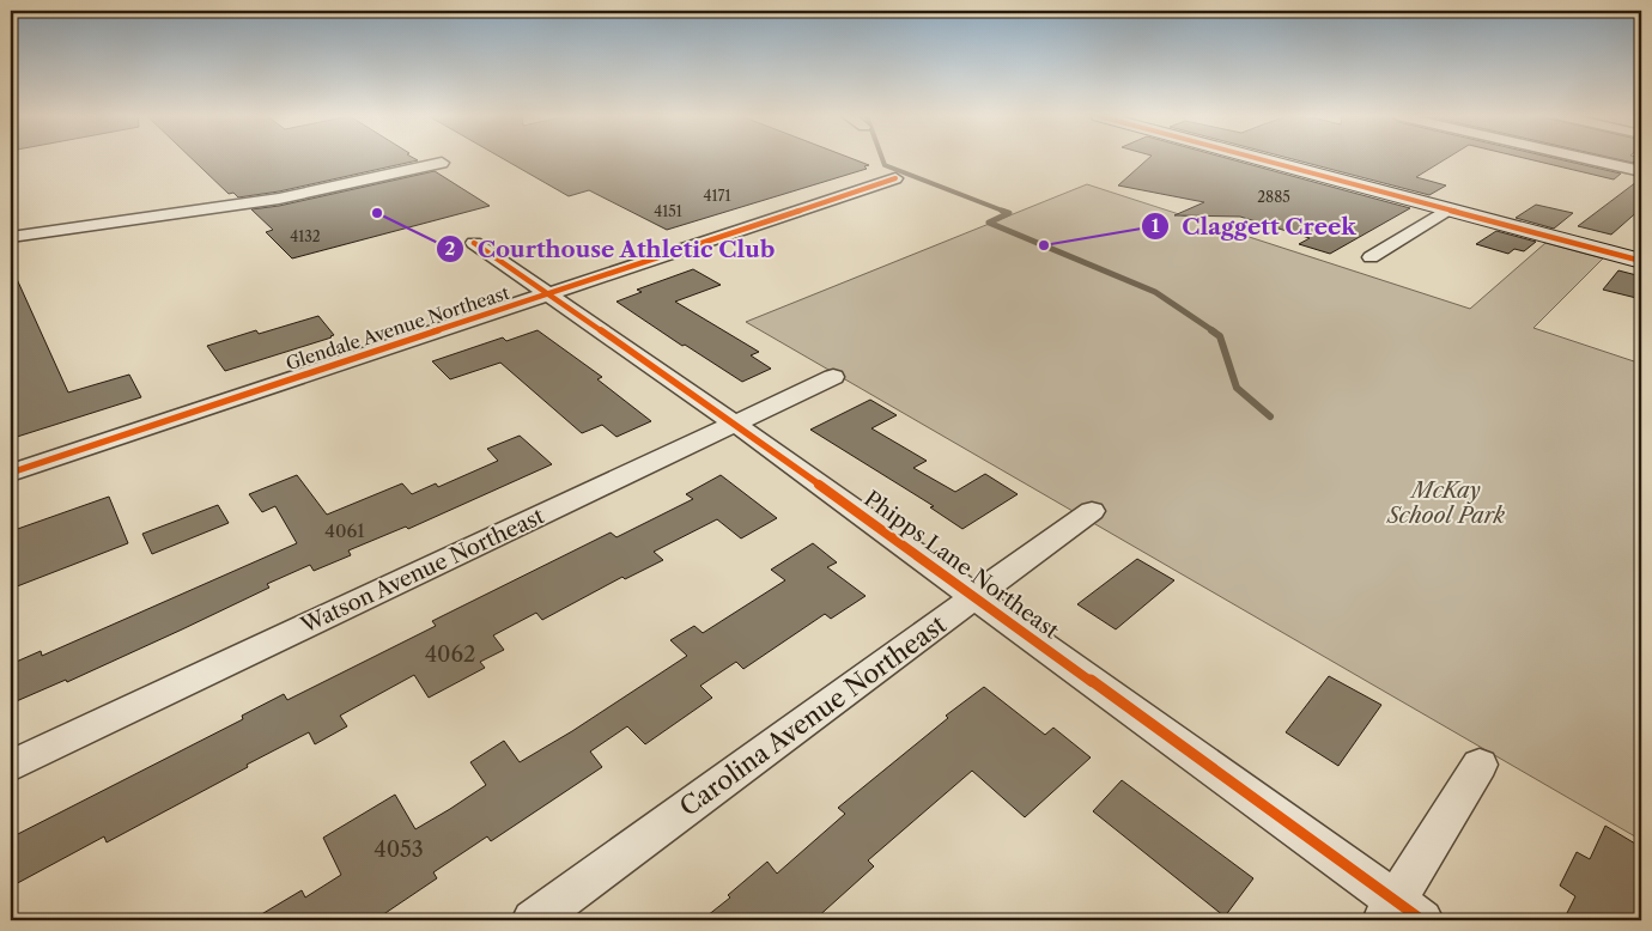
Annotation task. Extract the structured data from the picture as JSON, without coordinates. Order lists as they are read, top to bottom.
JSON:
{
  "streets": {
    "street": [
      "Glendale Avenue Northeast",
      "Phipps Lane Northeast",
      "Watson Avenue Northeast",
      "Carolina Avenue Northeast"
    ]
  },
  "crossings": [
    ["Glendale Avenue Northeast", "Phipps Lane Northeast"],
    ["Phipps Lane Northeast", "Watson Avenue Northeast"],
    ["Phipps Lane Northeast", "Carolina Avenue Northeast"]
  ],
  "parks": ["McKay School Park"],
  "places": ["Courthouse Athletic Club", "Claggett Creek"],
  "house_numbers": [
    "4171",
    "2885",
    "4151",
    "4132",
    "4061",
    "4062",
    "4053"
  ]
}
